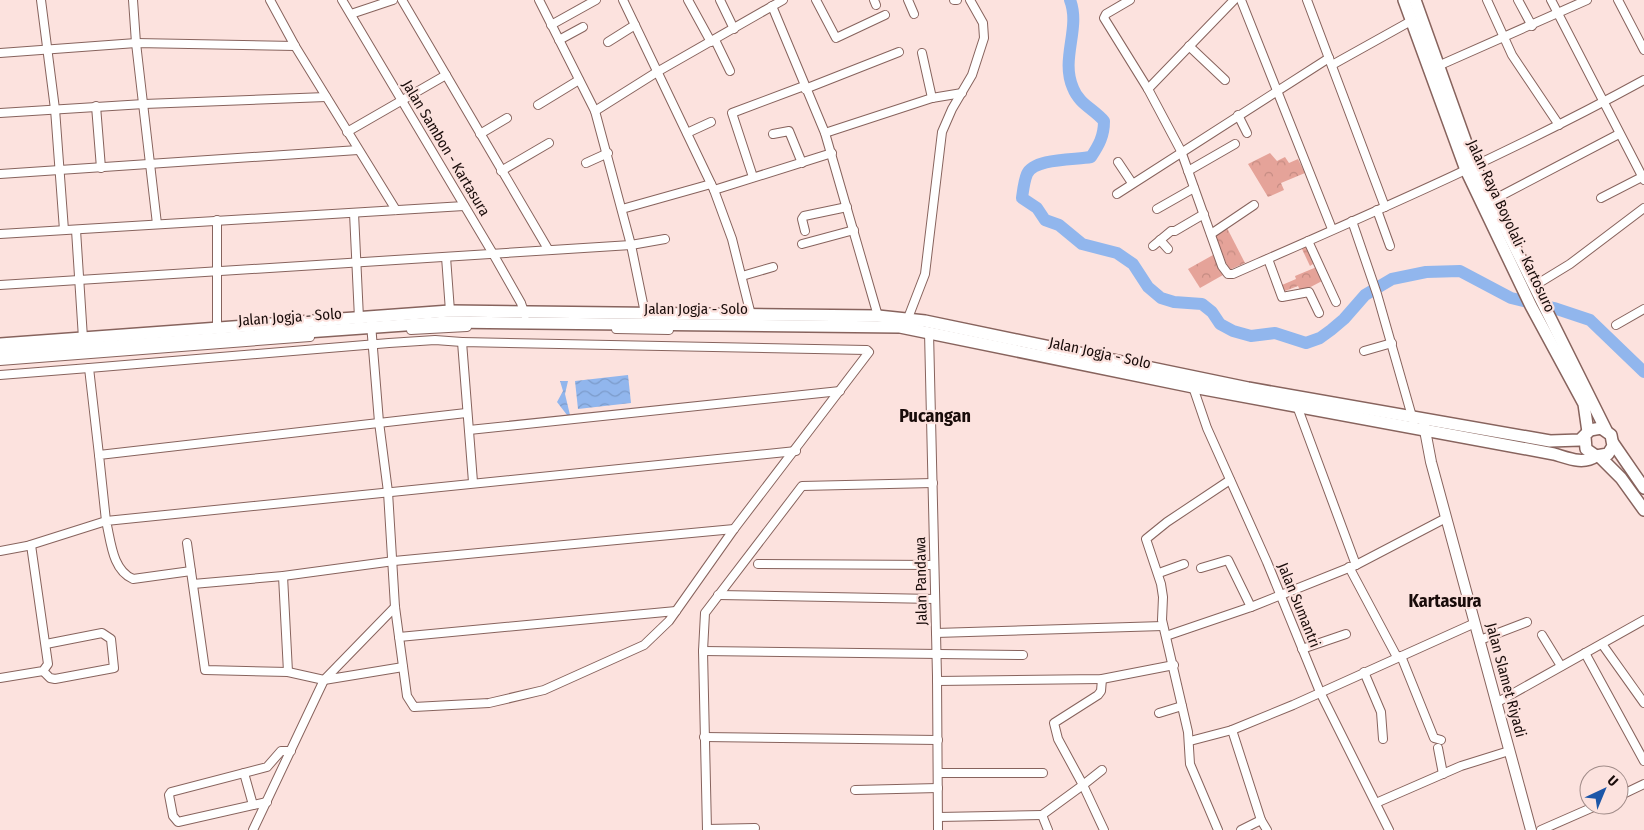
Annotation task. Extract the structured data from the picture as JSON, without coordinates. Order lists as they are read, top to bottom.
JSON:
{
  "streets": {
    "highway": ["Jalan Raya Boyolali - Kartosuro", "Jalan Jogja - Solo"],
    "main road": ["Jalan Slamet Riyadi"],
    "street": ["Jalan Sambon - Kartasura", "Jalan Pandawa", "Jalan Sumantri"]
  },
  "crossings": [
    ["Jalan Sambon - Kartasura", "Jalan Jogja - Solo"],
    ["Jalan Jogja - Solo", "Jalan Pandawa"],
    ["Jalan Jogja - Solo", "Jalan Sumantri"],
    ["Jalan Jogja - Solo", "Jalan Slamet Riyadi"]
  ],
  "districts": ["Pucangan", "Kartasura"],
  "north": "top right"
}
